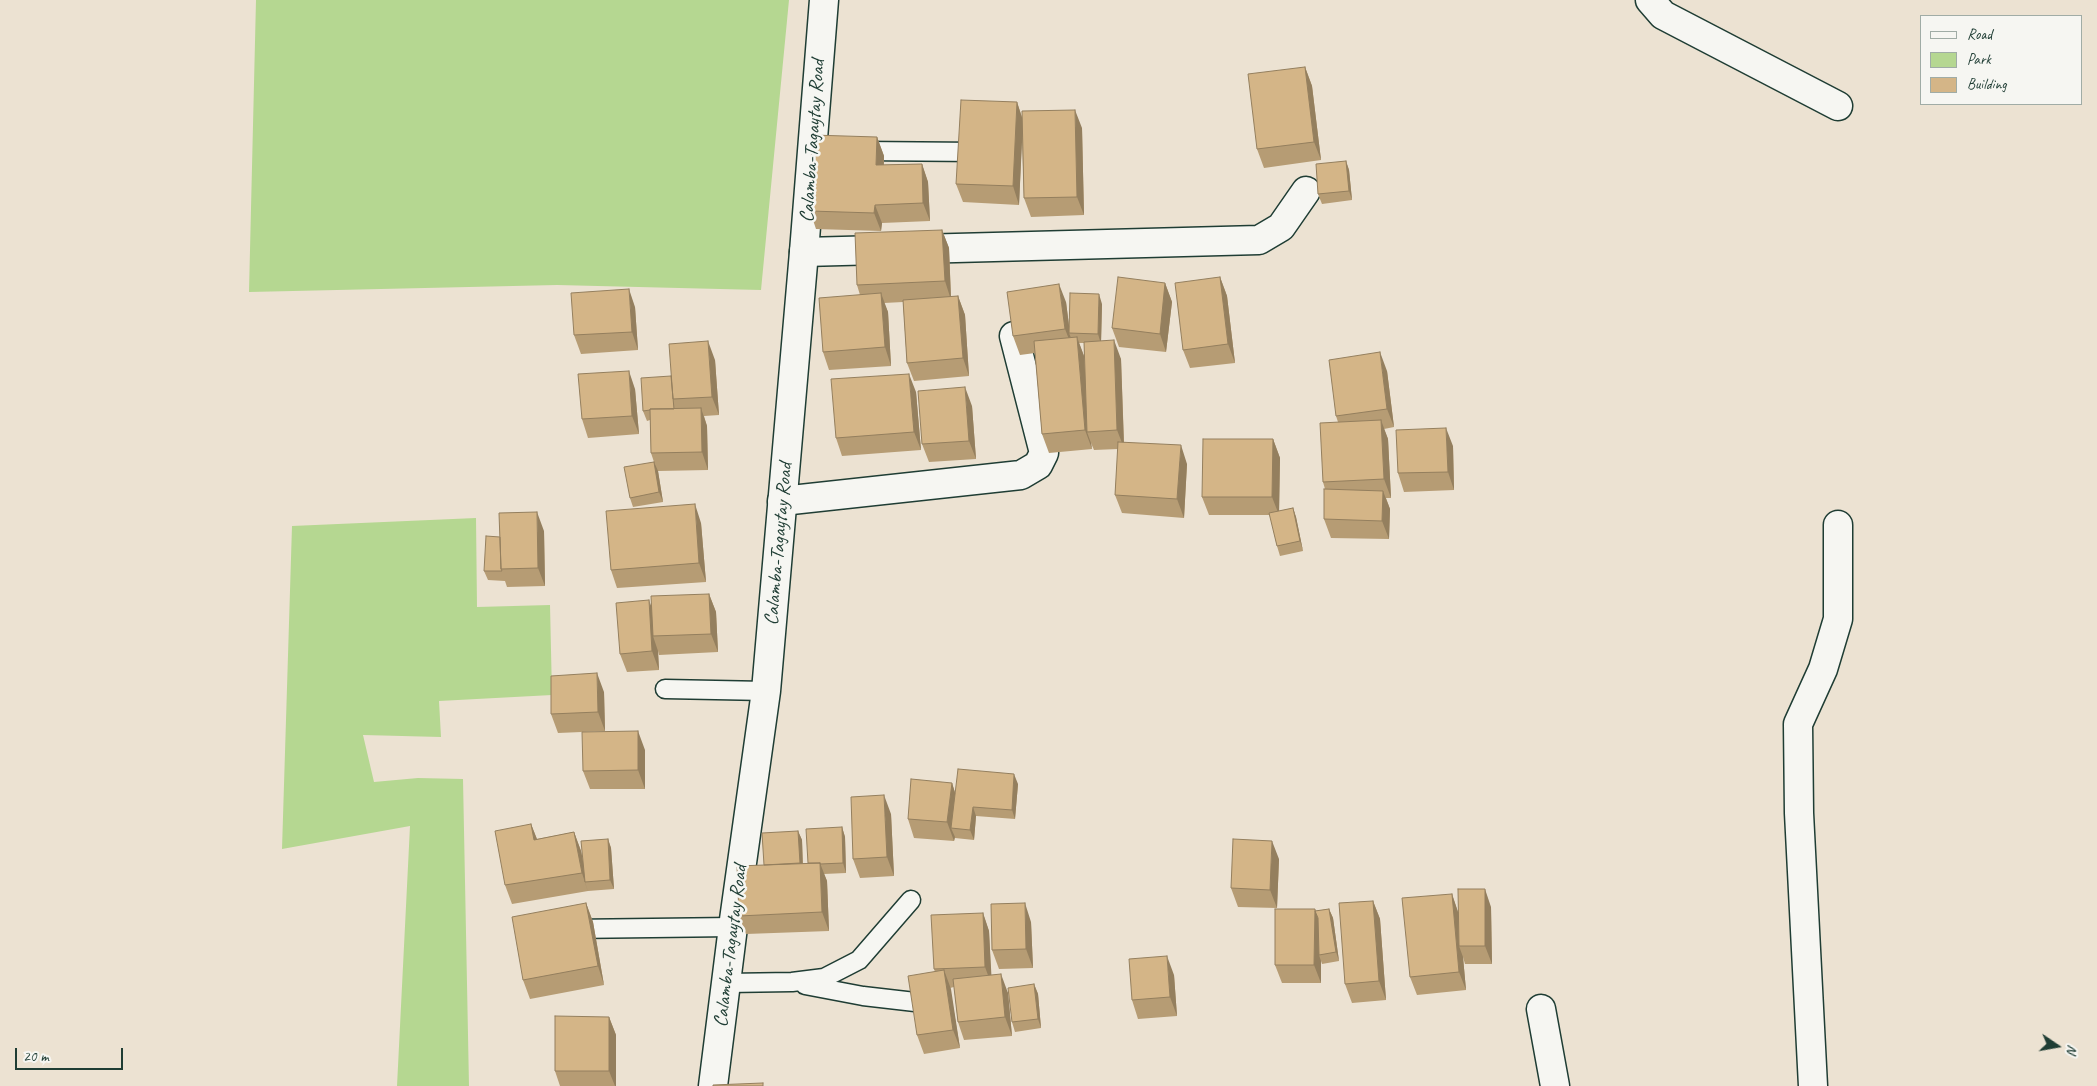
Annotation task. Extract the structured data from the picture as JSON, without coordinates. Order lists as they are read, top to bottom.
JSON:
{
  "streets": {
    "street": ["Calamba-Tagaytay Road"]
  },
  "legend": ["Road", "Park", "Building"],
  "scale_bar": "20 m",
  "north": "right"
}
